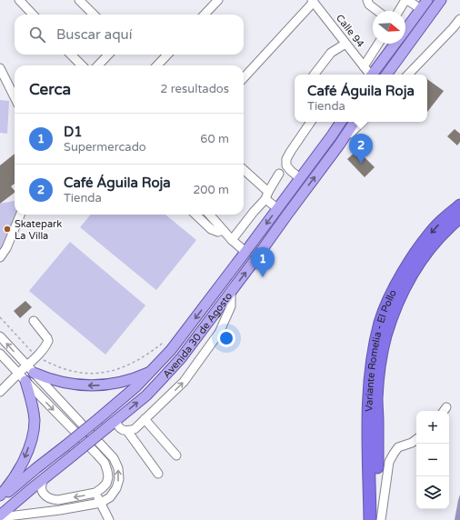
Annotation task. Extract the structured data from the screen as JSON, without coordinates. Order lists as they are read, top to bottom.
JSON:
{
  "streets": {
    "highway": ["Variante Romelia - El Pollo"],
    "main road": ["Avenida 30 de Agosto"],
    "street": ["Calle 94"]
  },
  "places": ["Skatepark La Villa"],
  "north": "right",
  "page": {
    "search": "Buscar aquí",
    "heading": ["Cerca", "2 resultados"],
    "popup": ["Café Águila Roja", "Tienda"],
    "list": [
      {
        "mark": "1",
        "name": "D1",
        "note": "Supermercado",
        "value": "60 m"
      },
      {
        "mark": "2",
        "name": "Café Águila Roja",
        "note": "Tienda",
        "value": "200 m"
      }
    ],
    "pins": ["2", "1"],
    "map_buttons": ["+", "−"]
  }
}
